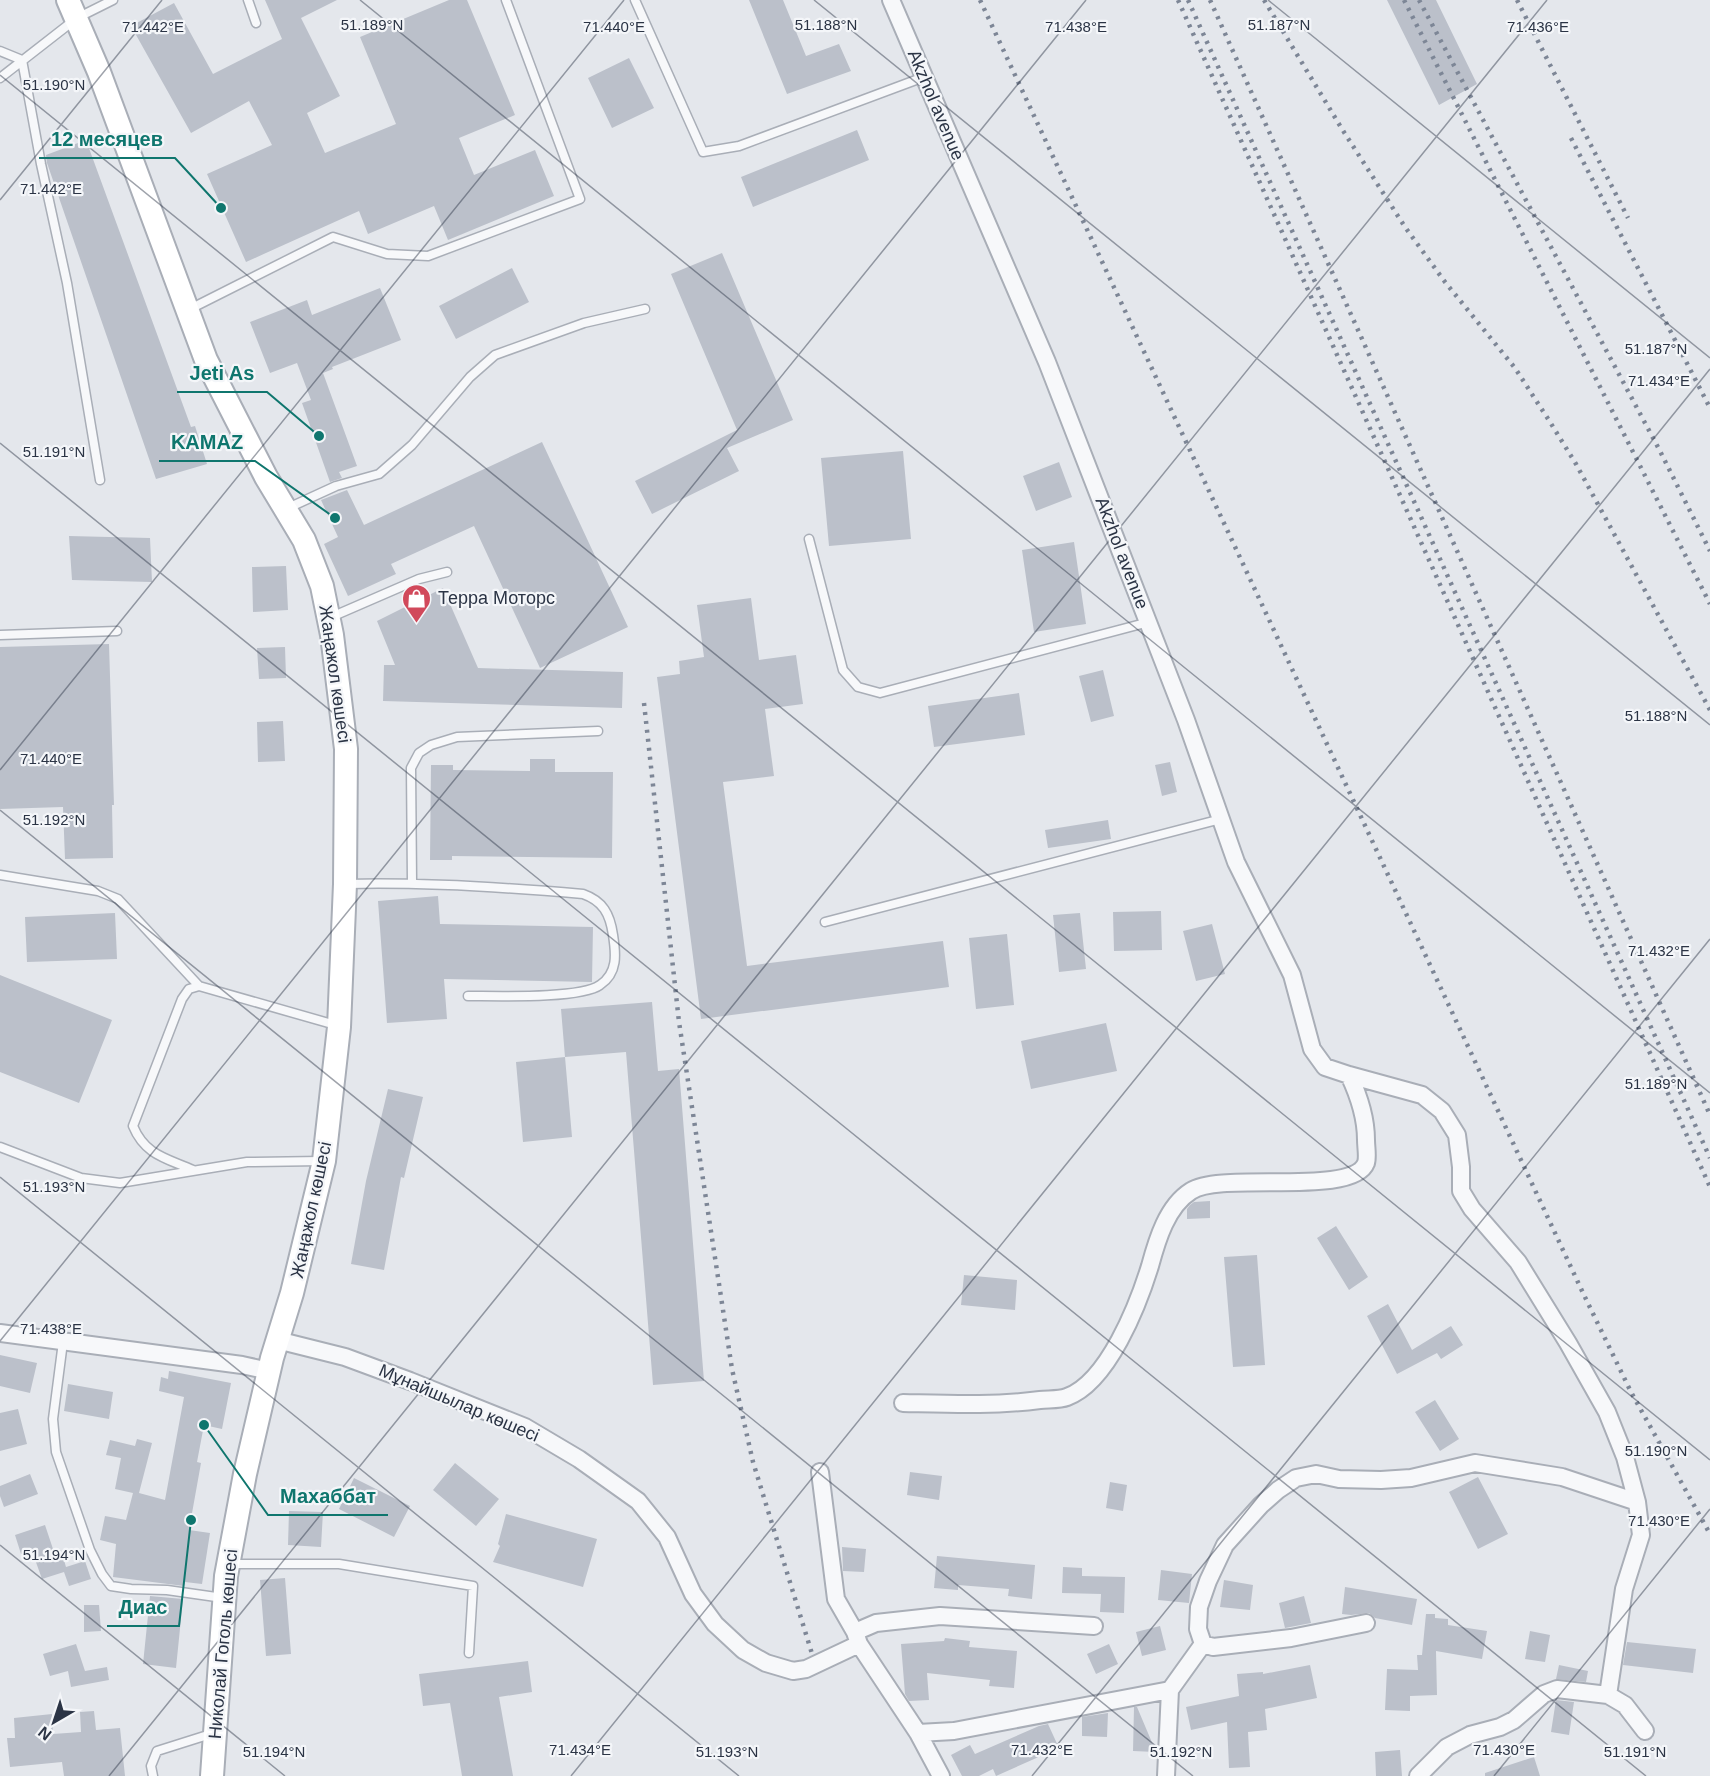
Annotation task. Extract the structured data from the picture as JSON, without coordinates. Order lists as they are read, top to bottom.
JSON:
{
  "streets": {
    "main road": ["Жаңажол көшесі", "Николай Гоголь көшесі"],
    "street": ["Akzhol avenue", "Мұнайшылар көшесі"]
  },
  "crossings": [
    ["Жаңажол көшесі", "Мұнайшылар көшесі"],
    ["Жаңажол көшесі", "Николай Гоголь көшесі"],
    ["Мұнайшылар көшесі", "Николай Гоголь көшесі"]
  ],
  "places": {
    "other": [
      "12 месяцев",
      "Jeti As",
      "KAMAZ",
      "Махаббат",
      "Диас"
    ],
    "shop": ["Терра Моторс"]
  },
  "north": "bottom left",
  "coordinates": [
    "51.189°N",
    "51.188°N",
    "51.187°N",
    "71.442°E",
    "71.440°E",
    "71.438°E",
    "71.436°E",
    "51.190°N",
    "71.434°E",
    "51.191°N",
    "51.192°N",
    "71.432°E",
    "51.193°N",
    "71.430°E",
    "51.194°N"
  ]
}
